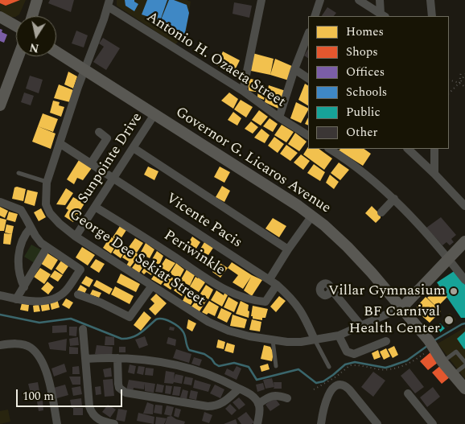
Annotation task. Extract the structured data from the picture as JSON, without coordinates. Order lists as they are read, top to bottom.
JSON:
{
  "streets": {
    "street": [
      "Antonio H. Ozaeta Street",
      "Sunpointe Drive",
      "Governor G. Licaros Avenue",
      "Vicente Pacis",
      "Periwinkle",
      "George Dee Sekiat Street"
    ]
  },
  "crossings": [
    ["Antonio H. Ozaeta Street", "George Dee Sekiat Street"],
    ["Sunpointe Drive", "Governor G. Licaros Avenue"],
    ["Sunpointe Drive", "Vicente Pacis"],
    ["Sunpointe Drive", "Periwinkle"],
    ["Sunpointe Drive", "George Dee Sekiat Street"],
    ["Governor G. Licaros Avenue", "George Dee Sekiat Street"],
    ["Vicente Pacis", "Periwinkle"],
    ["Vicente Pacis", "George Dee Sekiat Street"]
  ],
  "places": ["Villar Gymnasium", "BF Carnival Health Center"],
  "legend": [
    "Homes",
    "Shops",
    "Offices",
    "Schools",
    "Public",
    "Other"
  ],
  "scale_bar": "100 m",
  "north": "bottom"
}
